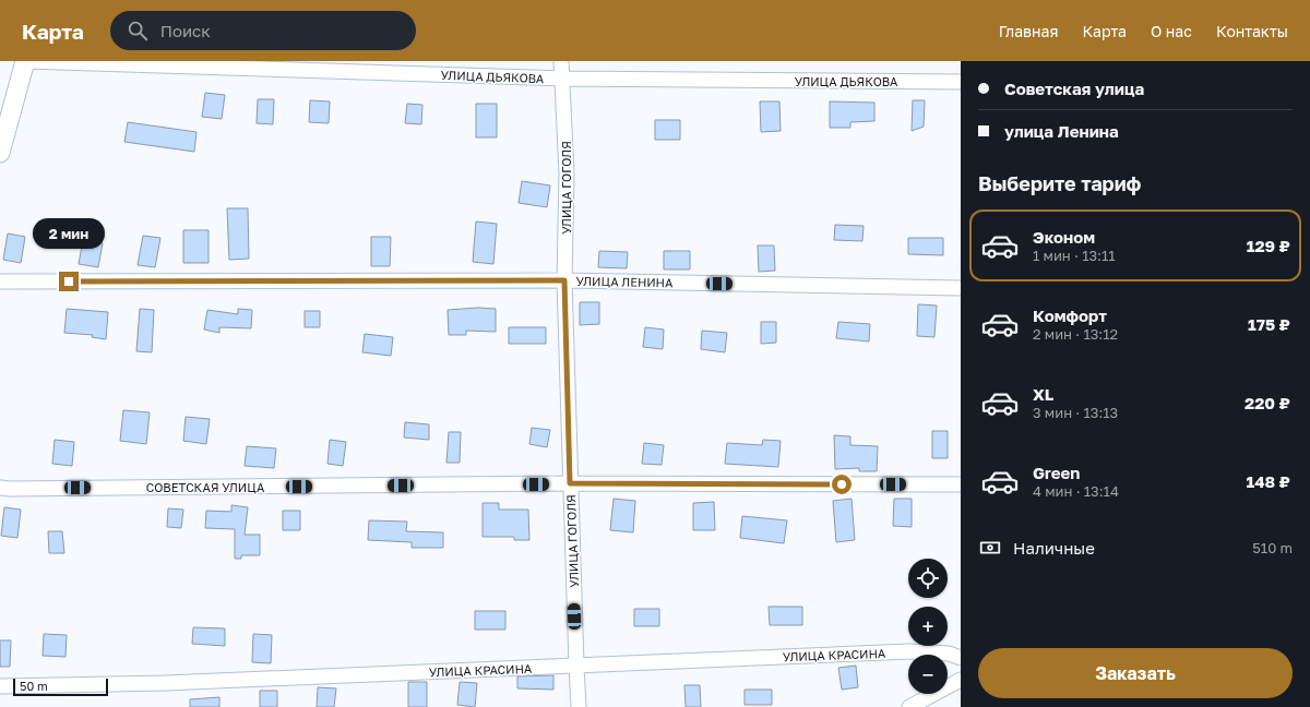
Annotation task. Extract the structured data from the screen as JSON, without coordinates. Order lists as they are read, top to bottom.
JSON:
{
  "streets": {
    "street": [
      "УЛИЦА ДЬЯКОВА",
      "УЛИЦА ГОГОЛЯ",
      "УЛИЦА ЛЕНИНА",
      "СОВЕТСКАЯ УЛИЦА",
      "УЛИЦА КРАСИНА"
    ]
  },
  "crossings": [
    ["УЛИЦА ДЬЯКОВА", "УЛИЦА ГОГОЛЯ"],
    ["УЛИЦА ГОГОЛЯ", "УЛИЦА ЛЕНИНА"],
    ["УЛИЦА ГОГОЛЯ", "СОВЕТСКАЯ УЛИЦА"],
    ["УЛИЦА ГОГОЛЯ", "УЛИЦА КРАСИНА"]
  ],
  "scale_bar": "50 m",
  "page": {
    "header": "Карта",
    "search": "Поиск",
    "nav": [
      "Главная",
      "Карта",
      "О нас",
      "Контакты"
    ],
    "banner": ["Советская улица", "улица Ленина"],
    "heading": "Выберите тариф",
    "list": [
      {
        "name": "Эконом",
        "note": "1 мин · 13:11",
        "value": "129 ₽"
      },
      {
        "name": "Комфорт",
        "note": "2 мин · 13:12",
        "value": "175 ₽"
      },
      {
        "name": "XL",
        "note": "3 мин · 13:13",
        "value": "220 ₽"
      },
      {
        "name": "Green",
        "note": "4 мин · 13:14",
        "value": "148 ₽"
      }
    ],
    "bubble": "2 мин",
    "pay": ["Наличные", "510 m"],
    "map_buttons": ["+", "−"],
    "buttons": "Заказать",
    "scale": "50 m"
  }
}
